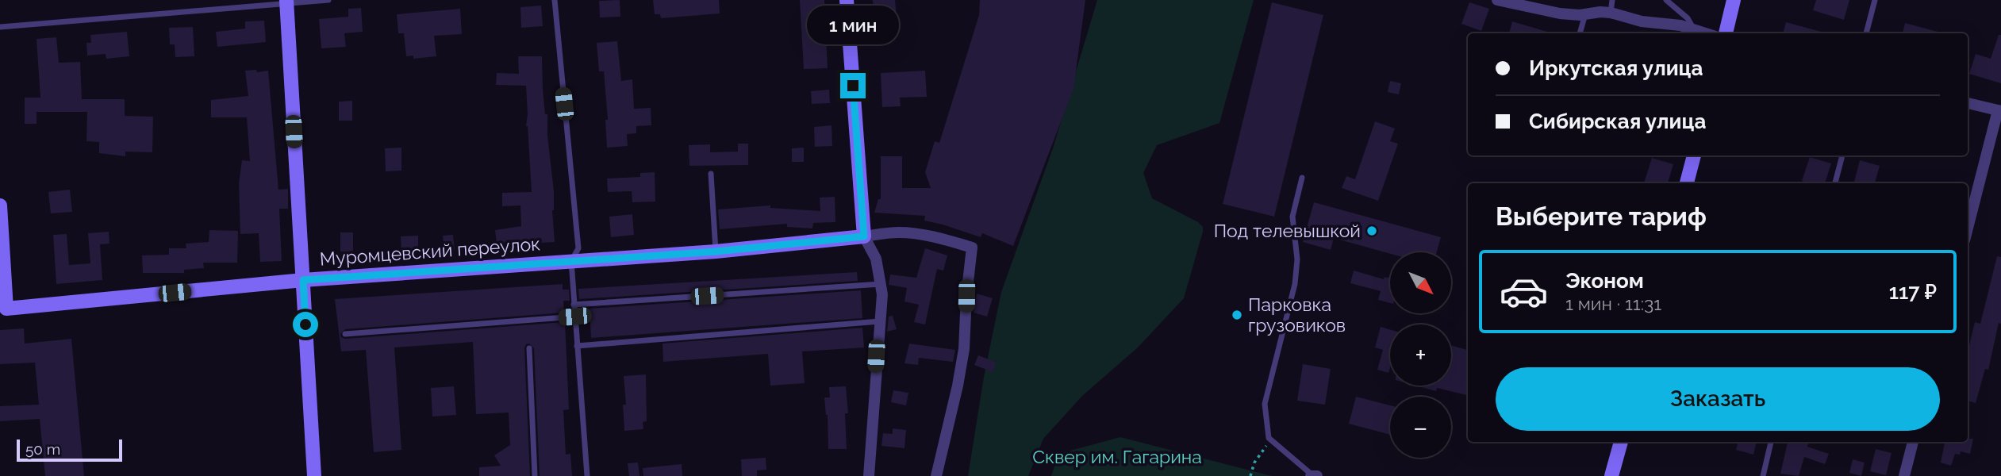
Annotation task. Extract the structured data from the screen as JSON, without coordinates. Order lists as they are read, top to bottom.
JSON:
{
  "streets": {
    "street": ["Муромцевский переулок"]
  },
  "parks": ["Сквер им. Гагарина"],
  "places": ["Под телевышкой", "Парковка грузовиков"],
  "scale_bar": "50 m",
  "north": "bottom right",
  "page": {
    "bubble": "1 мин",
    "banner": ["Иркутская улица", "Сибирская улица"],
    "heading": "Выберите тариф",
    "list": [
      {
        "name": "Эконом",
        "note": "1 мин · 11:31",
        "value": "117 ₽"
      }
    ],
    "map_buttons": ["+", "−"],
    "buttons": "Заказать",
    "scale": "50 m"
  }
}
